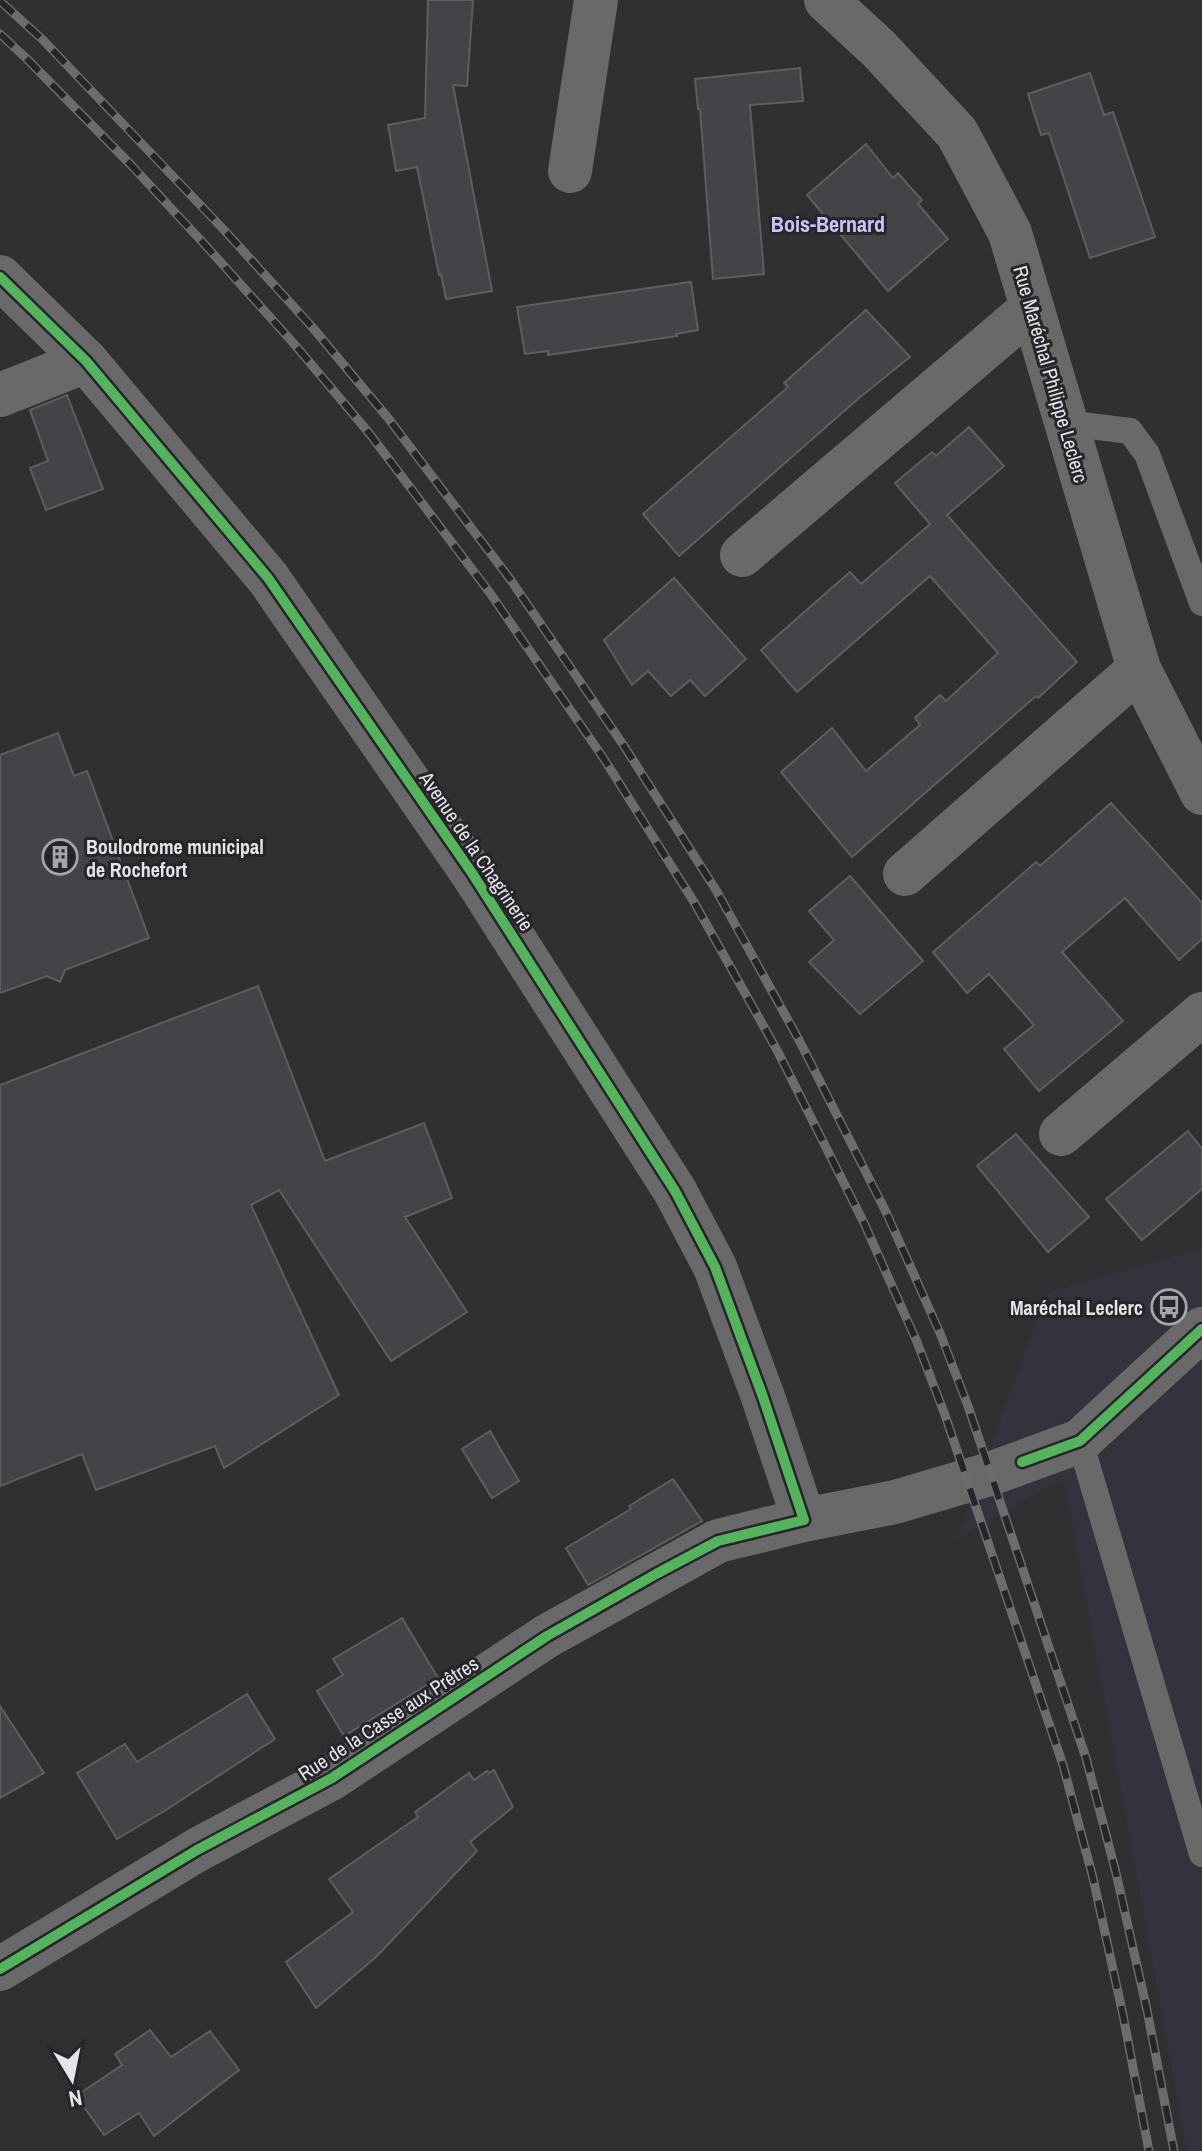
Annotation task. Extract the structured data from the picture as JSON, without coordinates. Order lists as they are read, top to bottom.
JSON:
{
  "streets": {
    "street": ["Rue Maréchal Philippe Leclerc", "Avenue de la Chagrinerie", "Rue de la Casse aux Prêtres"]
  },
  "crossings": [
    ["Avenue de la Chagrinerie", "Rue de la Casse aux Prêtres"]
  ],
  "districts": ["Bois-Bernard"],
  "places": {
    "building": ["Boulodrome municipal de Rochefort"],
    "bus stop": ["Maréchal Leclerc"]
  },
  "north": "bottom"
}
